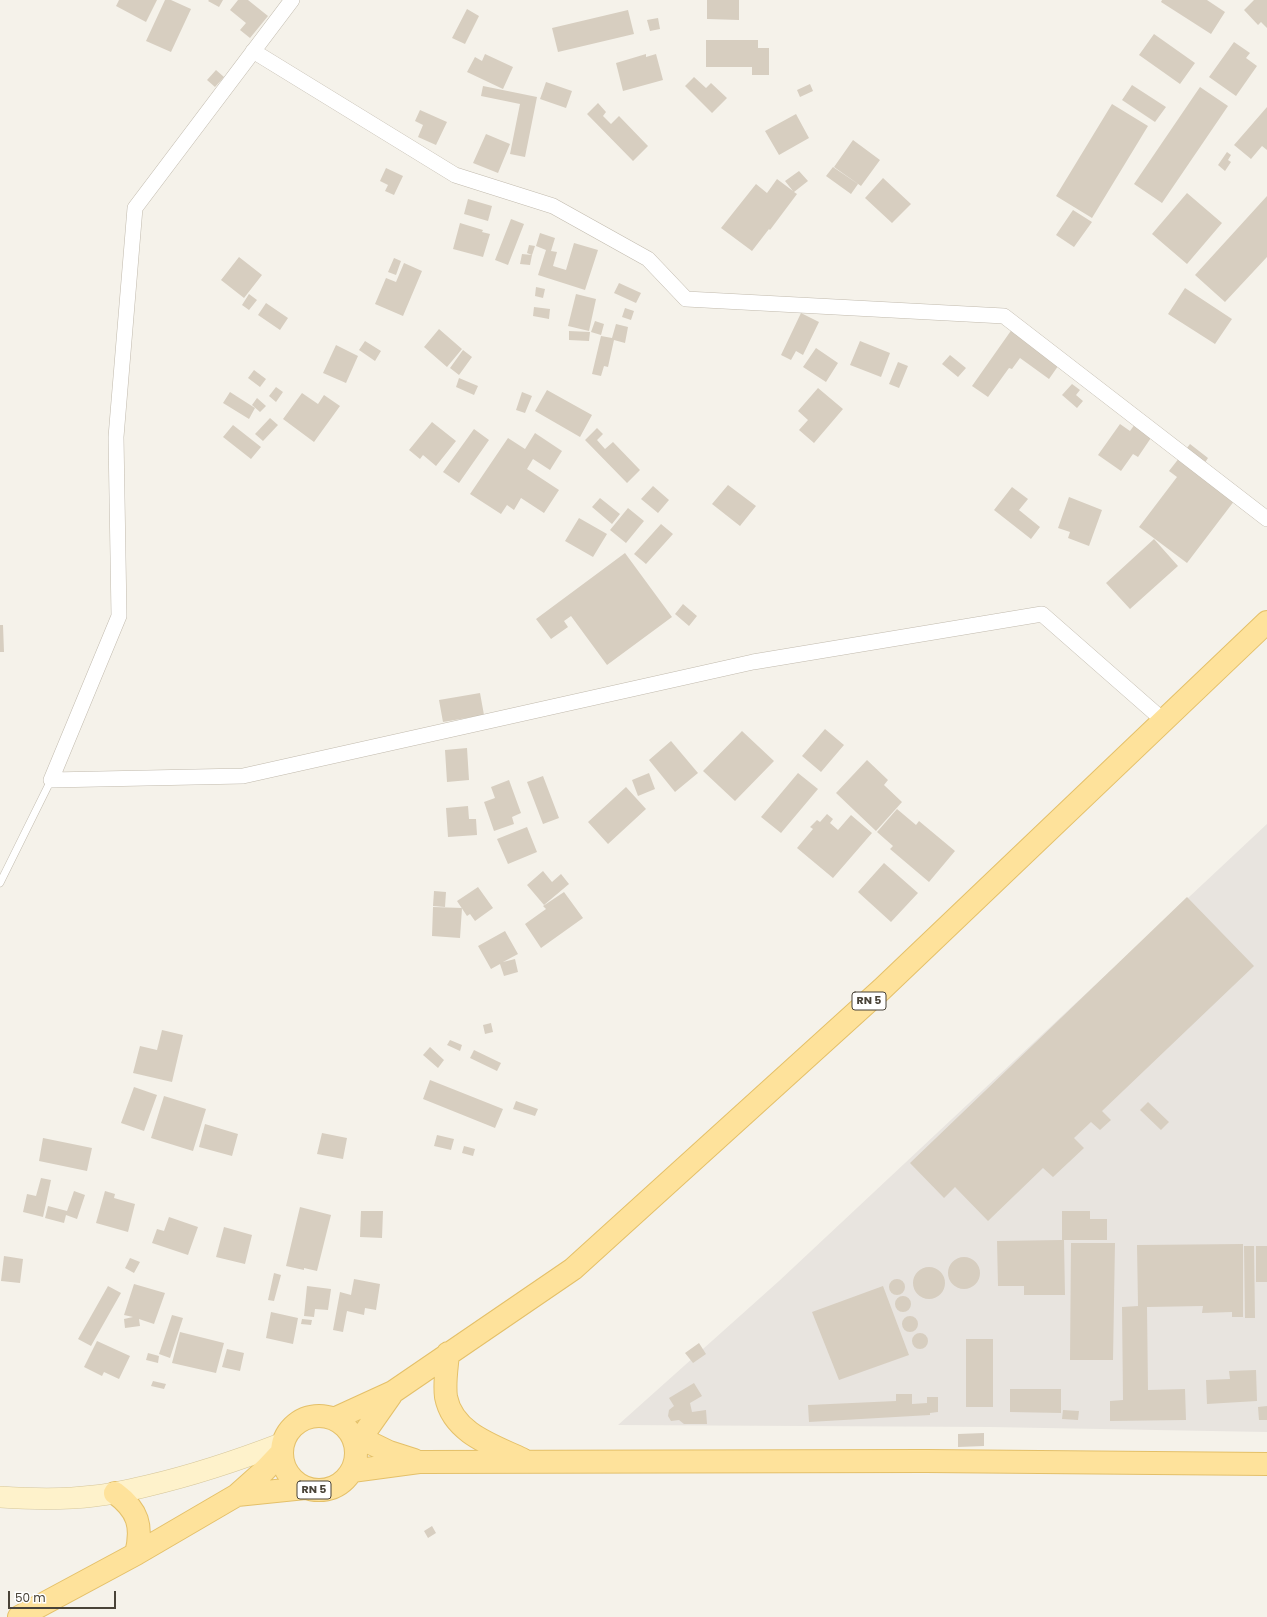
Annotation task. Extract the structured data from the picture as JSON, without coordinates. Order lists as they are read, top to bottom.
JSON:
{
  "streets": {
    "main road": ["RN 5"]
  },
  "scale_bar": "50 m"
}
